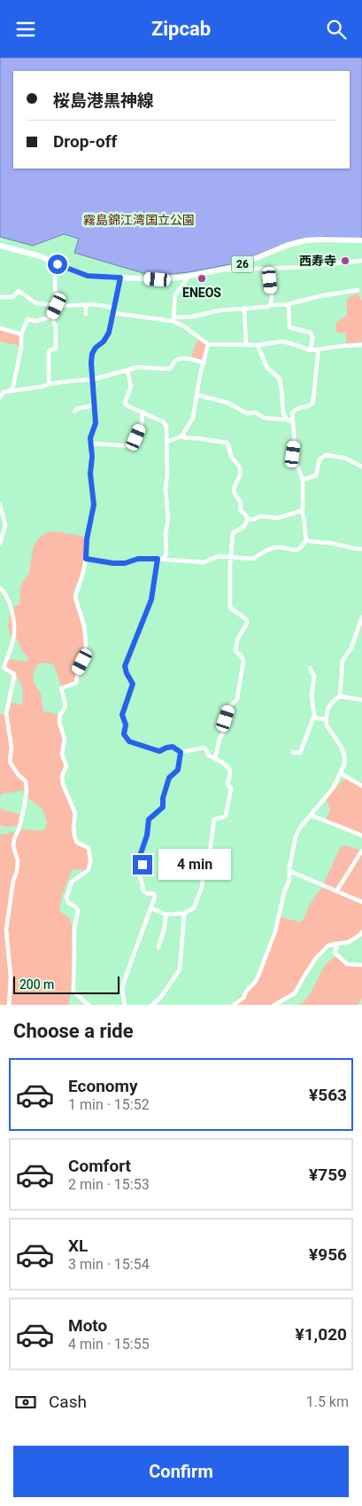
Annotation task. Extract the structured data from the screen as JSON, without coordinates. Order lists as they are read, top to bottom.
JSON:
{
  "streets": {
    "main road": ["26"]
  },
  "parks": ["霧島錦江湾国立公園"],
  "places": ["西寿寺", "ENEOS"],
  "scale_bar": "200 m",
  "page": {
    "header": "Zipcab",
    "banner": ["桜島港黒神線", "Drop-off"],
    "bubble": "4 min",
    "scale": "200 m",
    "heading": "Choose a ride",
    "list": [
      {
        "name": "Economy",
        "note": "1 min · 15:52",
        "value": "¥563"
      },
      {
        "name": "Comfort",
        "note": "2 min · 15:53",
        "value": "¥759"
      },
      {
        "name": "XL",
        "note": "3 min · 15:54",
        "value": "¥956"
      },
      {
        "name": "Moto",
        "note": "4 min · 15:55",
        "value": "¥1,020"
      }
    ],
    "pay": ["Cash", "1.5 km"],
    "buttons": "Confirm"
  }
}
